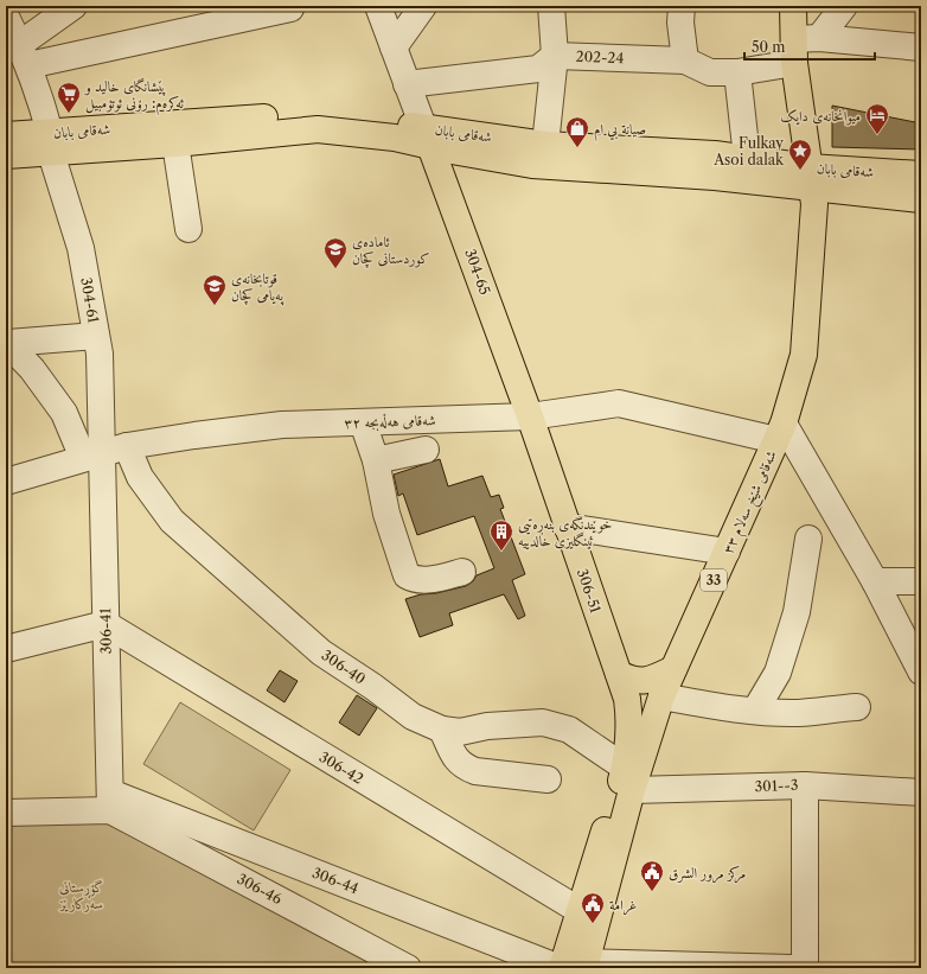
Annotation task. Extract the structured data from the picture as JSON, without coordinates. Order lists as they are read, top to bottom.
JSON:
{
  "streets": {
    "main road": [
      "شەقامی بابان",
      "304-65",
      "شەقامی شێخ سەلام ٣٣",
      "33",
      "306-51"
    ],
    "street": [
      "202-24",
      "304-61",
      "شەقامی هەڵەبجە ٣٢",
      "306-41",
      "306-40",
      "306-42",
      "301--3",
      "306-44",
      "306-46"
    ]
  },
  "crossings": [
    ["202-24", "شەقامی شێخ سەلام ٣٣"],
    ["شەقامی بابان", "304-65"],
    ["شەقامی بابان", "304-61"],
    ["شەقامی بابان", "شەقامی شێخ سەلام ٣٣"],
    ["304-65", "شەقامی هەڵەبجە ٣٢"],
    ["304-65", "306-51"],
    ["304-61", "شەقامی هەڵەبجە ٣٢"],
    ["304-61", "306-41"],
    ["شەقامی هەڵەبجە ٣٢", "شەقامی شێخ سەلام ٣٣"],
    ["شەقامی هەڵەبجە ٣٢", "306-51"],
    ["شەقامی هەڵەبجە ٣٢", "306-41"],
    ["شەقامی هەڵەبجە ٣٢", "306-40"],
    ["شەقامی شێخ سەلام ٣٣", "306-51"],
    ["شەقامی شێخ سەلام ٣٣", "306-40"],
    ["شەقامی شێخ سەلام ٣٣", "306-42"],
    ["شەقامی شێخ سەلام ٣٣", "301--3"],
    ["شەقامی شێخ سەلام ٣٣", "306-44"],
    ["306-51", "306-40"],
    ["306-51", "301--3"],
    ["306-41", "306-42"],
    ["306-41", "306-44"],
    ["306-41", "306-46"],
    ["306-40", "301--3"],
    ["306-44", "306-46"]
  ],
  "parks": ["گۆڕستانی سەرکارێز"],
  "places": {
    "supermarket": ["پێشانگای خالید و ئەکرەم: رۆنی ئوتۆمبیل"],
    "hotel": ["میوانخانەی دایک"],
    "shop": ["صيانة بي ام"],
    "place": ["Fulkay Asoi dalak"],
    "school or university": ["ئامادەی کوردستانی کچان", "قوتابخانەی پەیامی کچان"],
    "building": ["خوێندنگەی بنەڕەتیی ئینگلیزی خالدییە"],
    "public building": ["مرکز مرور الشرق", "غرامة"]
  },
  "scale_bar": "50 m"
}
